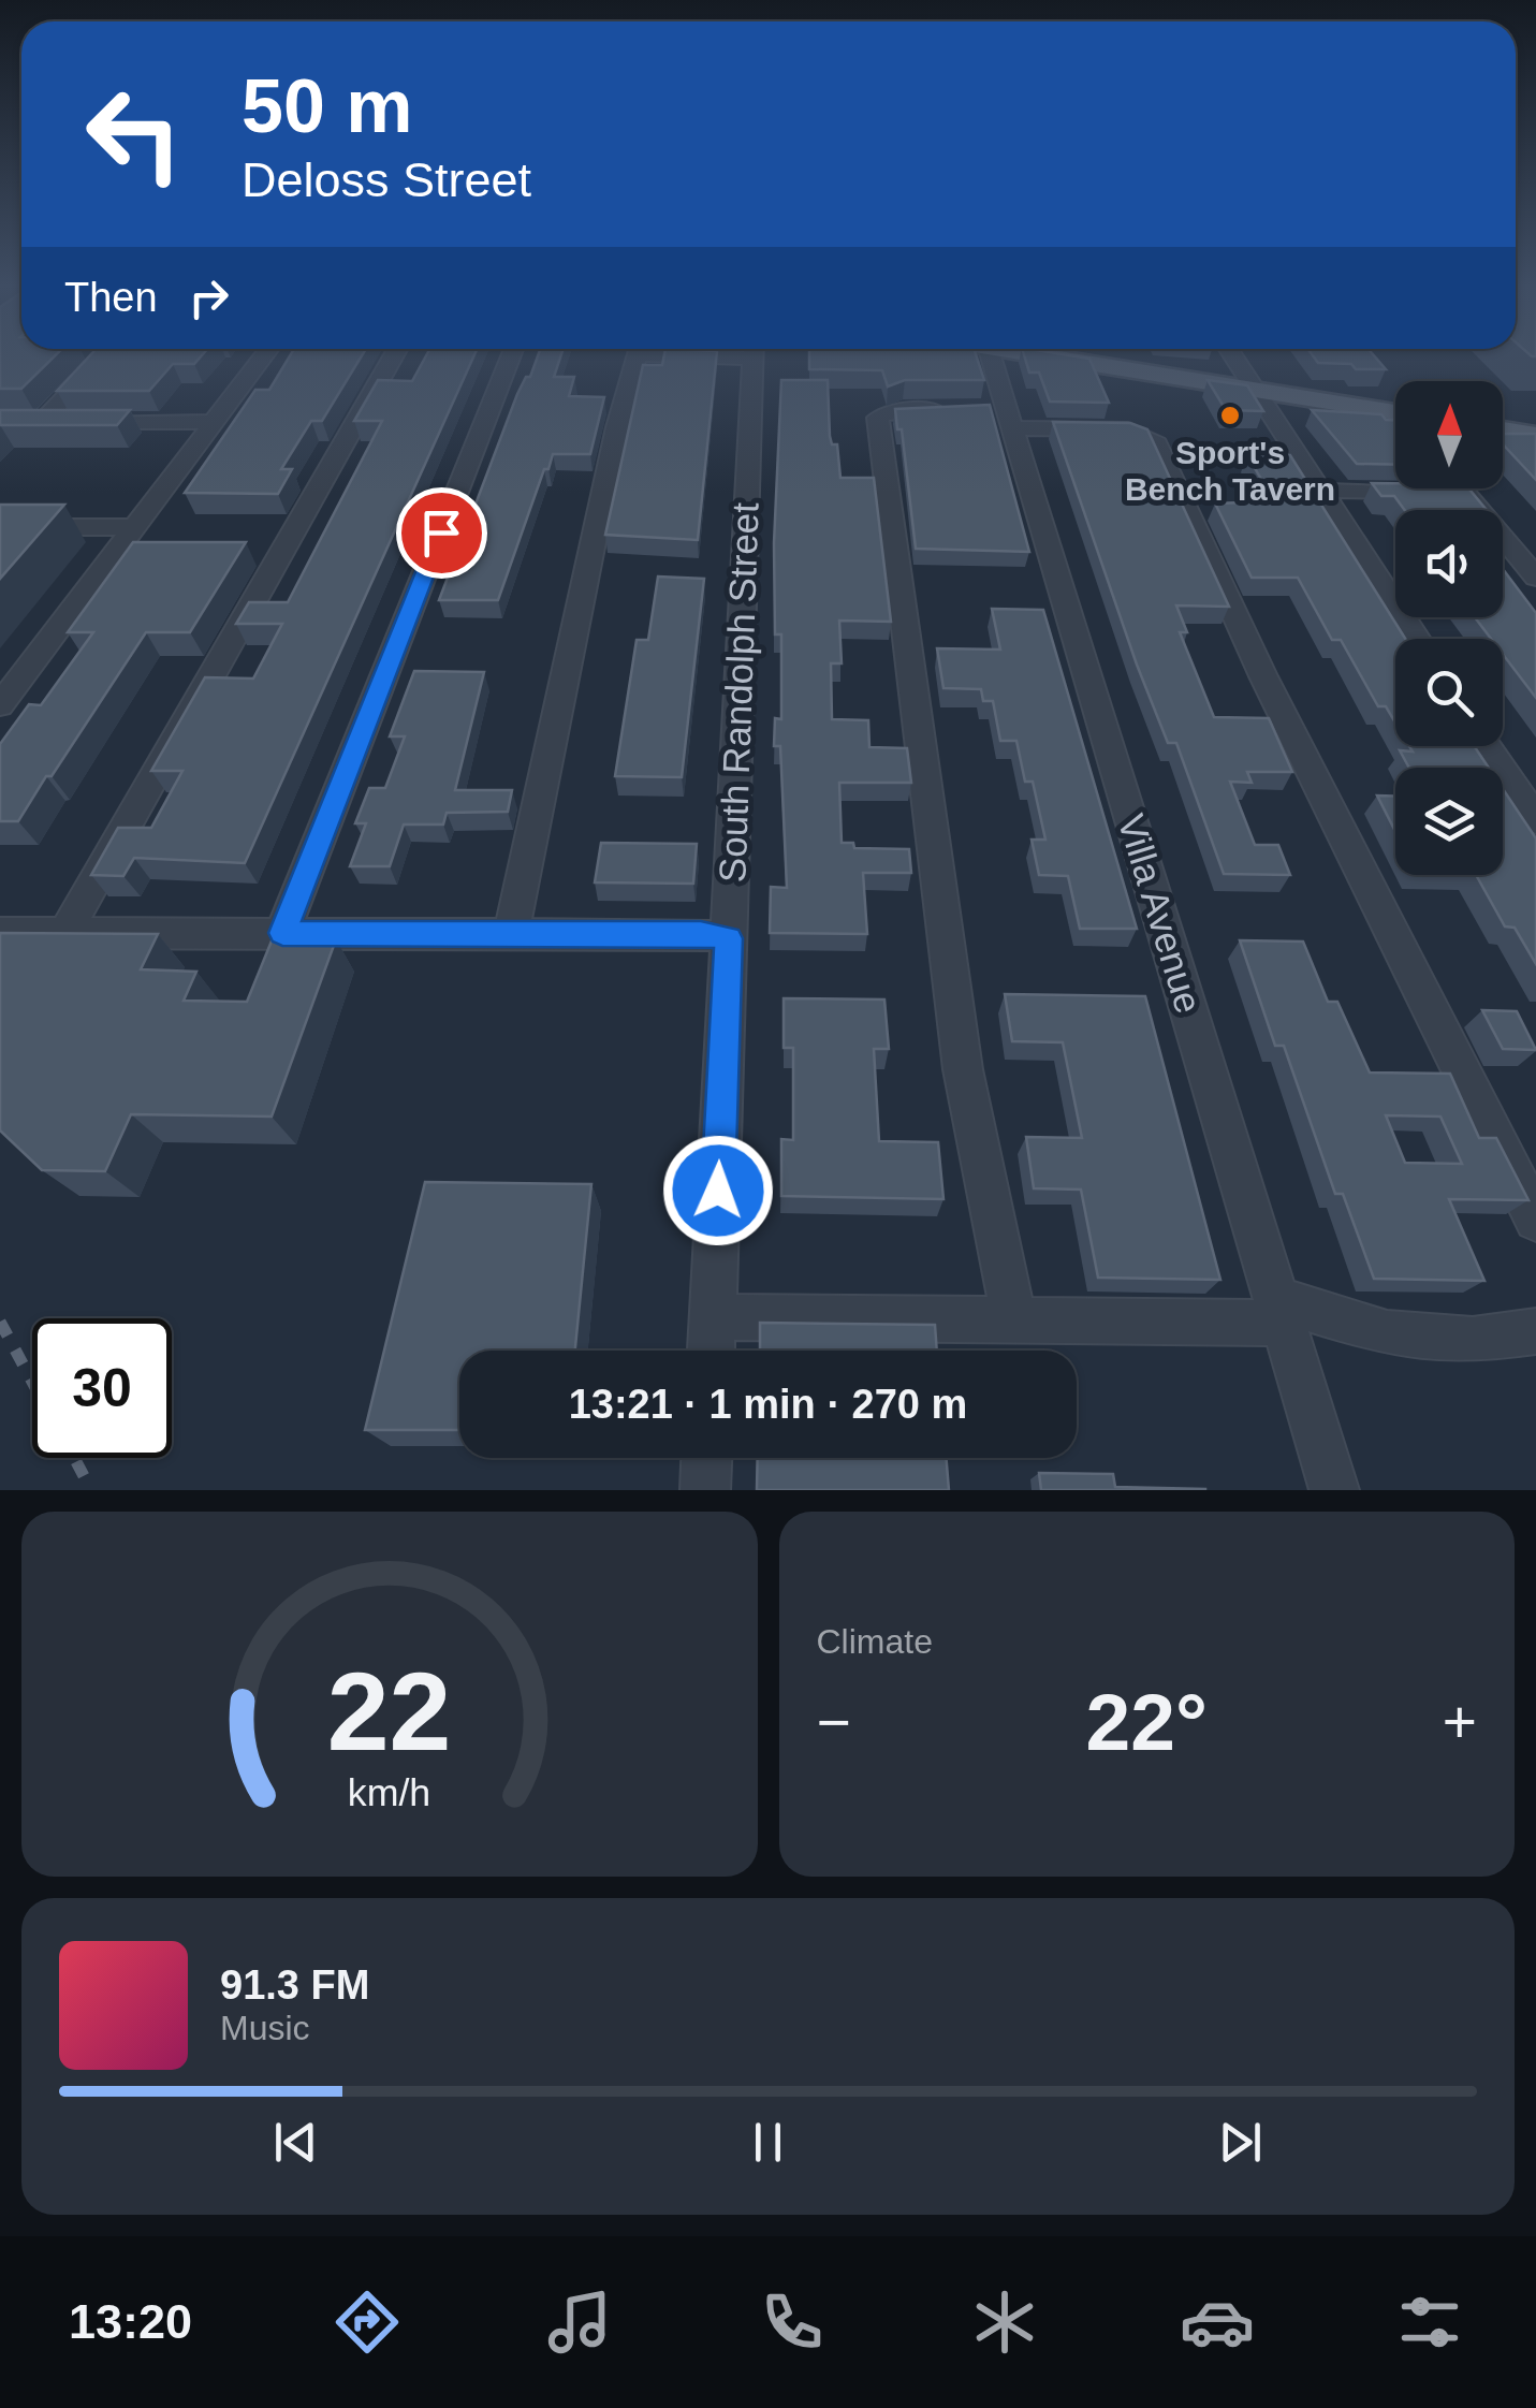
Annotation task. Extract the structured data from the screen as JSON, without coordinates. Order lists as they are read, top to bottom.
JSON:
{
  "streets": {
    "street": ["South Randolph Street", "Villa Avenue"]
  },
  "places": ["Sport's Bench Tavern"],
  "north": "top",
  "page": {
    "turn": ["50 m", "Deloss Street"],
    "then": "Then",
    "limit": "30",
    "trip": "13:21 · 1 min · 270 m",
    "tile": "Climate",
    "heat": ["−", "22°", "+"],
    "song": ["91.3 FM", "Music"],
    "tabs": "13:20",
    "gauge": ["22", "km/h"]
  }
}
